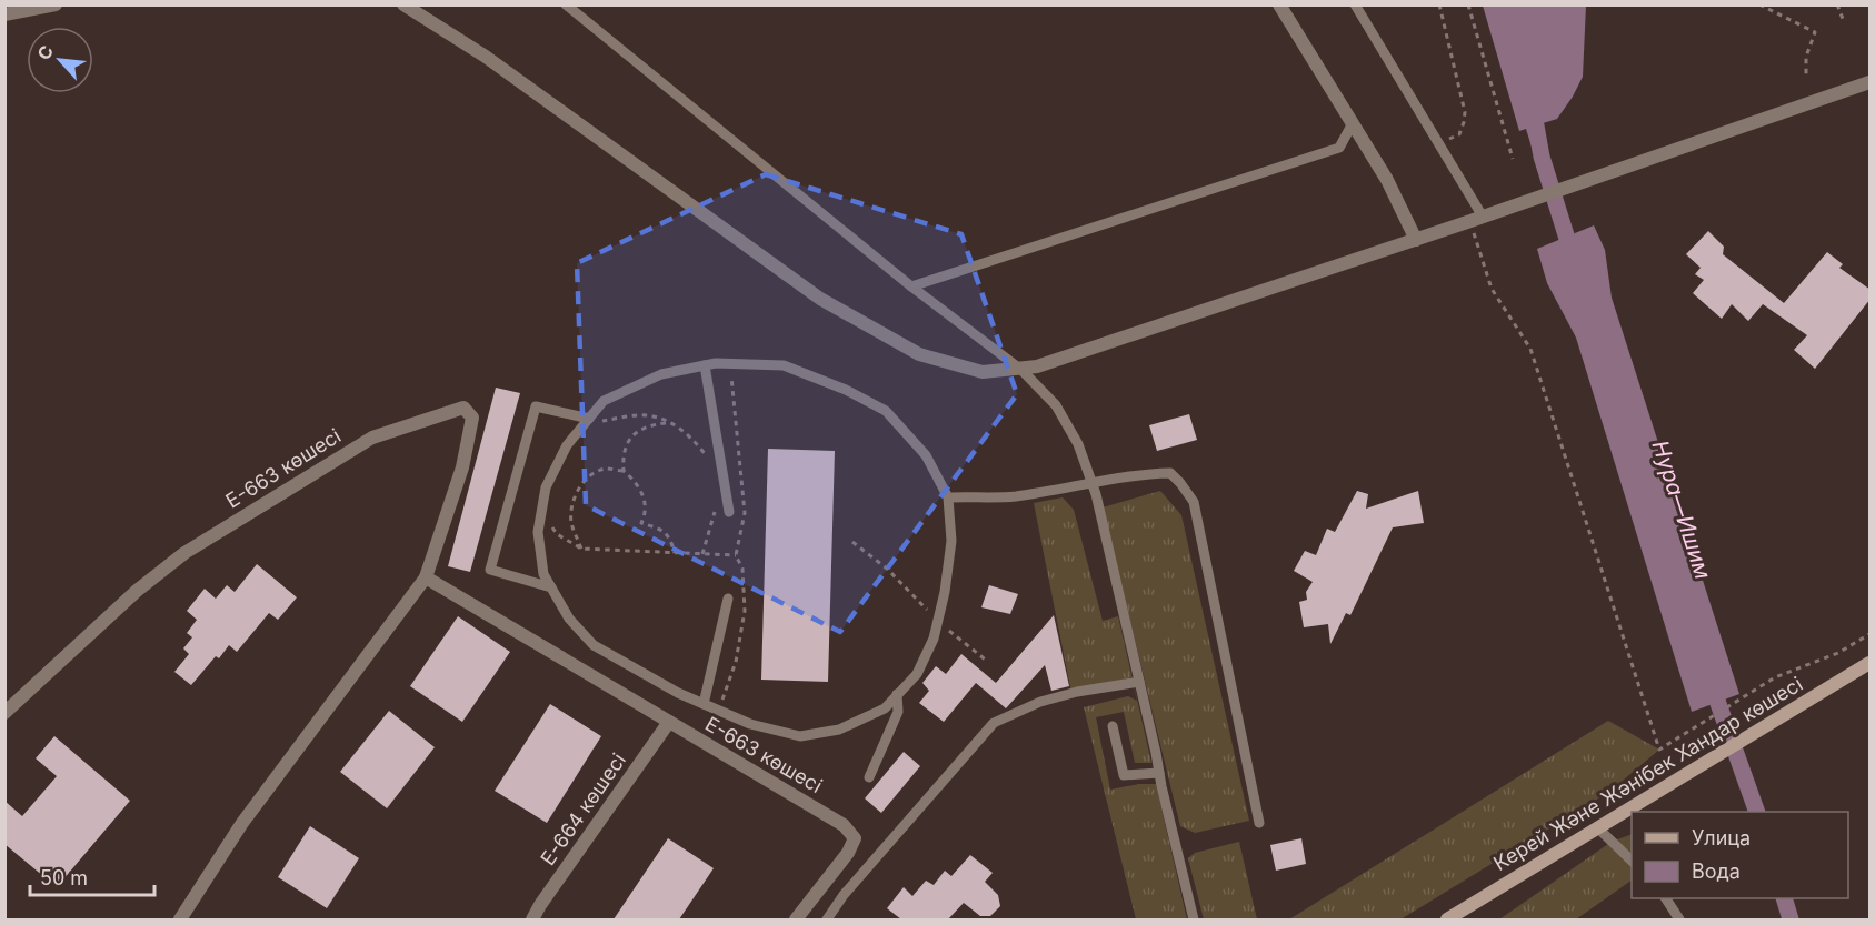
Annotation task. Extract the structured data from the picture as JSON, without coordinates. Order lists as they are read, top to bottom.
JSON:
{
  "streets": {
    "main road": ["Керей Және Жәнібек Хандар көшесі"],
    "street": ["Е-663 көшесі", "Е-664 көшесі"]
  },
  "crossings": [
    ["Е-663 көшесі", "Е-664 көшесі"]
  ],
  "water": ["Нура—Ишим"],
  "legend": ["Улица", "Вода"],
  "scale_bar": "50 m",
  "north": "top left"
}
